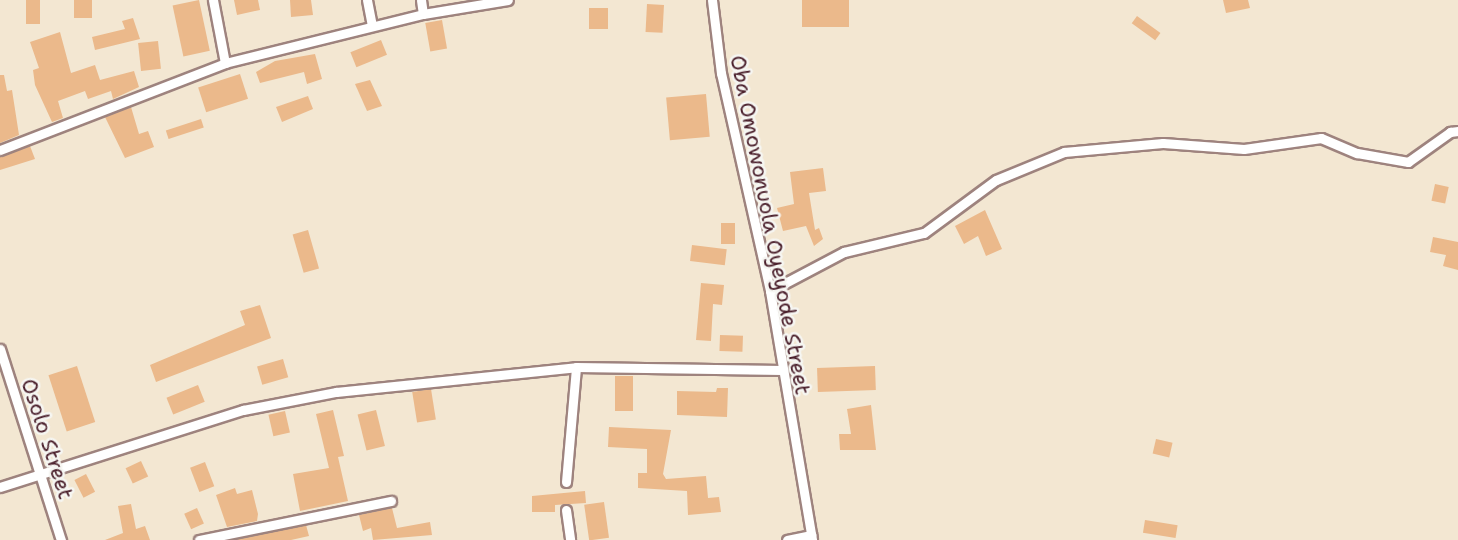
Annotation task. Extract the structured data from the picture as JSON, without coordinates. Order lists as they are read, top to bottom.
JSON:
{
  "streets": {
    "street": ["Oba Omowonuola Oyeyode Street", "Osolo Street"]
  }
}
